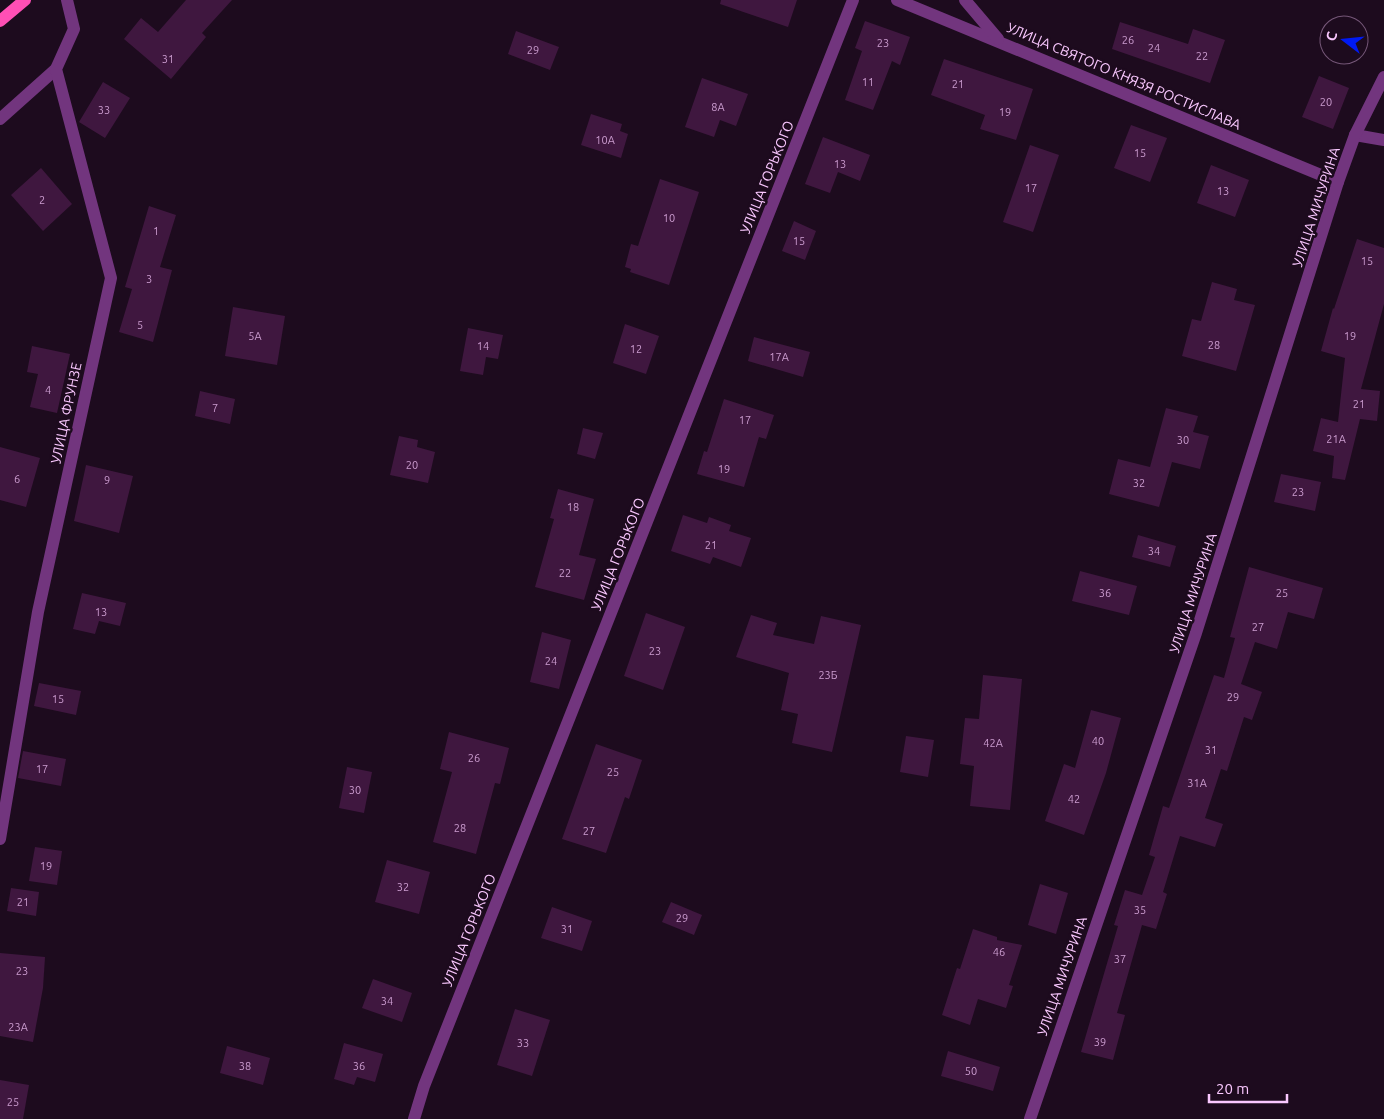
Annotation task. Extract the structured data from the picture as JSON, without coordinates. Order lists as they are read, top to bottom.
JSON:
{
  "streets": {
    "street": [
      "УЛИЦА СВЯТОГО КНЯЗЯ РОСТИСЛАВА",
      "УЛИЦА ГОРЬКОГО",
      "УЛИЦА МИЧУРИНА",
      "УЛИЦА ФРУНЗЕ"
    ]
  },
  "crossings": [
    ["УЛИЦА СВЯТОГО КНЯЗЯ РОСТИСЛАВА", "УЛИЦА МИЧУРИНА"]
  ],
  "house_numbers": [
    "26",
    "23",
    "24",
    "29",
    "22",
    "31",
    "11",
    "21",
    "20",
    "8А",
    "33",
    "19",
    "10А",
    "15",
    "13",
    "17",
    "13",
    "2",
    "10",
    "1",
    "15",
    "15",
    "3",
    "5",
    "5А",
    "19",
    "28",
    "14",
    "12",
    "17А",
    "4",
    "21",
    "7",
    "17",
    "21А",
    "30",
    "20",
    "19",
    "6",
    "9",
    "32",
    "23",
    "18",
    "21",
    "34",
    "22",
    "36",
    "25",
    "13",
    "27",
    "23",
    "24",
    "23Б",
    "29",
    "15",
    "40",
    "42А",
    "31",
    "26",
    "17",
    "25",
    "31А",
    "30",
    "42",
    "28",
    "27",
    "19",
    "32",
    "21",
    "35",
    "29",
    "31",
    "46",
    "37",
    "23",
    "34",
    "23А",
    "39",
    "33",
    "38",
    "36",
    "50",
    "25"
  ],
  "scale_bar": "20 m",
  "north": "left"
}
